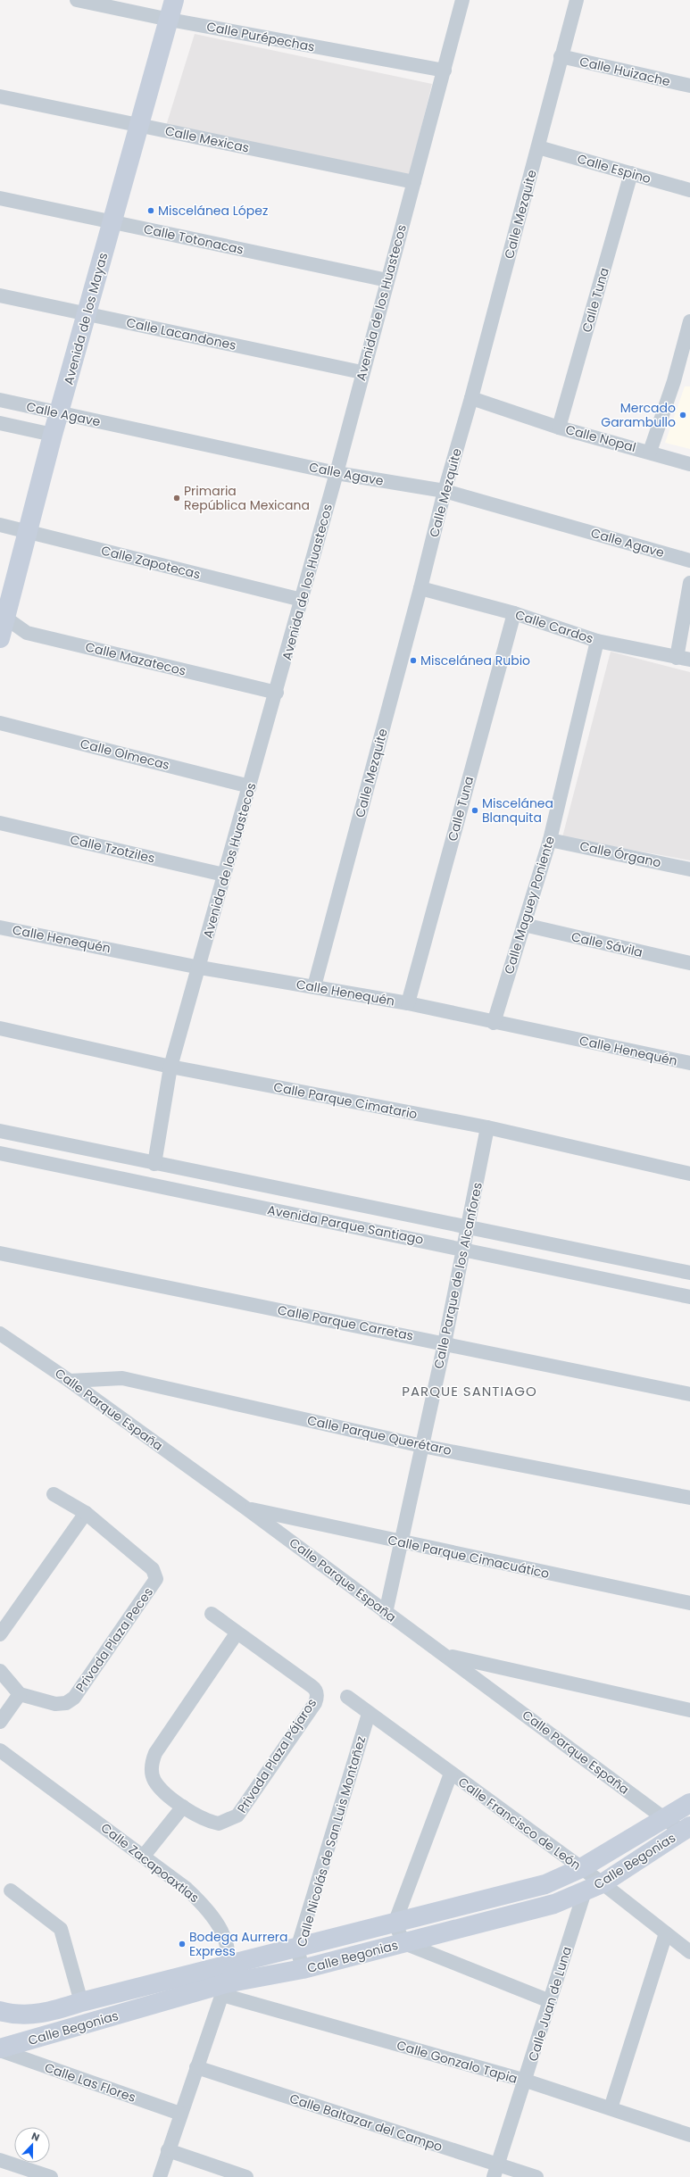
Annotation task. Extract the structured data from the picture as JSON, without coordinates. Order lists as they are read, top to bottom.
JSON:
{
  "streets": {
    "street": [
      "Calle Purépechas",
      "Calle Huizache",
      "Calle Mexicas",
      "Calle Espino",
      "Calle Mezquite",
      "Calle Totonacas",
      "Calle Tuna",
      "Avenida de los Huastecos",
      "Avenida de los Mayas",
      "Calle Lacandones",
      "Calle Agave",
      "Calle Nopal",
      "Calle Zapotecas",
      "Calle Cardos",
      "Calle Mazatecos",
      "Calle Olmecas",
      "Calle Tzotziles",
      "Calle Órgano",
      "Calle Maguey Poniente",
      "Calle Henequén",
      "Calle Sávila",
      "Calle Parque Cimatario",
      "Avenida Parque Santiago",
      "Calle Parque de los Alcanfores",
      "Calle Parque Carretas",
      "Calle Parque España",
      "Calle Parque Querétaro",
      "Calle Parque Cimacuático",
      "Privada Plaza Peces",
      "Privada Plaza Pájaros",
      "Calle Francisco de León",
      "Calle Nicolás de San Luis Montañez",
      "Calle Begonias",
      "Calle Zacapoaxtlas",
      "Calle Juan de Luna",
      "Calle Gonzalo Tapia",
      "Calle Las Flores",
      "Calle Baltazar del Campo"
    ]
  },
  "crossings": [
    ["Calle Purépechas", "Avenida de los Huastecos"],
    ["Calle Purépechas", "Avenida de los Mayas"],
    ["Calle Huizache", "Calle Mezquite"],
    ["Calle Mexicas", "Avenida de los Huastecos"],
    ["Calle Mexicas", "Avenida de los Mayas"],
    ["Calle Espino", "Calle Mezquite"],
    ["Calle Espino", "Calle Tuna"],
    ["Calle Mezquite", "Calle Agave"],
    ["Calle Mezquite", "Calle Nopal"],
    ["Calle Mezquite", "Calle Cardos"],
    ["Calle Mezquite", "Calle Henequén"],
    ["Calle Totonacas", "Avenida de los Huastecos"],
    ["Calle Totonacas", "Avenida de los Mayas"],
    ["Calle Tuna", "Calle Nopal"],
    ["Calle Tuna", "Calle Cardos"],
    ["Calle Tuna", "Calle Henequén"],
    ["Avenida de los Huastecos", "Calle Lacandones"],
    ["Avenida de los Huastecos", "Calle Agave"],
    ["Avenida de los Huastecos", "Calle Zapotecas"],
    ["Avenida de los Huastecos", "Calle Mazatecos"],
    ["Avenida de los Huastecos", "Calle Olmecas"],
    ["Avenida de los Huastecos", "Calle Tzotziles"],
    ["Avenida de los Huastecos", "Calle Henequén"],
    ["Avenida de los Huastecos", "Calle Parque Cimatario"],
    ["Avenida de los Huastecos", "Avenida Parque Santiago"],
    ["Avenida de los Mayas", "Calle Lacandones"],
    ["Avenida de los Mayas", "Calle Agave"],
    ["Avenida de los Mayas", "Calle Zapotecas"],
    ["Avenida de los Mayas", "Calle Mazatecos"],
    ["Calle Cardos", "Calle Maguey Poniente"],
    ["Calle Órgano", "Calle Maguey Poniente"],
    ["Calle Maguey Poniente", "Calle Henequén"],
    ["Calle Maguey Poniente", "Calle Sávila"],
    ["Calle Parque Cimatario", "Calle Parque de los Alcanfores"],
    ["Avenida Parque Santiago", "Calle Parque de los Alcanfores"],
    ["Calle Parque de los Alcanfores", "Calle Parque Carretas"],
    ["Calle Parque de los Alcanfores", "Calle Parque España"],
    ["Calle Parque de los Alcanfores", "Calle Parque Querétaro"],
    ["Calle Parque de los Alcanfores", "Calle Parque Cimacuático"],
    ["Calle Parque España", "Calle Parque Querétaro"],
    ["Calle Parque España", "Calle Parque Cimacuático"],
    ["Calle Parque España", "Calle Begonias"],
    ["Calle Francisco de León", "Calle Nicolás de San Luis Montañez"],
    ["Calle Francisco de León", "Calle Begonias"],
    ["Calle Nicolás de San Luis Montañez", "Calle Begonias"],
    ["Calle Begonias", "Calle Zacapoaxtlas"],
    ["Calle Begonias", "Calle Juan de Luna"],
    ["Calle Begonias", "Calle Gonzalo Tapia"],
    ["Calle Begonias", "Calle Las Flores"],
    ["Calle Zacapoaxtlas", "Calle Gonzalo Tapia"],
    ["Calle Juan de Luna", "Calle Gonzalo Tapia"],
    ["Calle Juan de Luna", "Calle Baltazar del Campo"]
  ],
  "districts": ["PARQUE SANTIAGO"],
  "places": [
    "Miscelánea López",
    "Mercado Garambullo",
    "Primaria República Mexicana",
    "Miscelánea Rubio",
    "Miscelánea Blanquita",
    "Bodega Aurrera Express"
  ],
  "north": "top"
}
